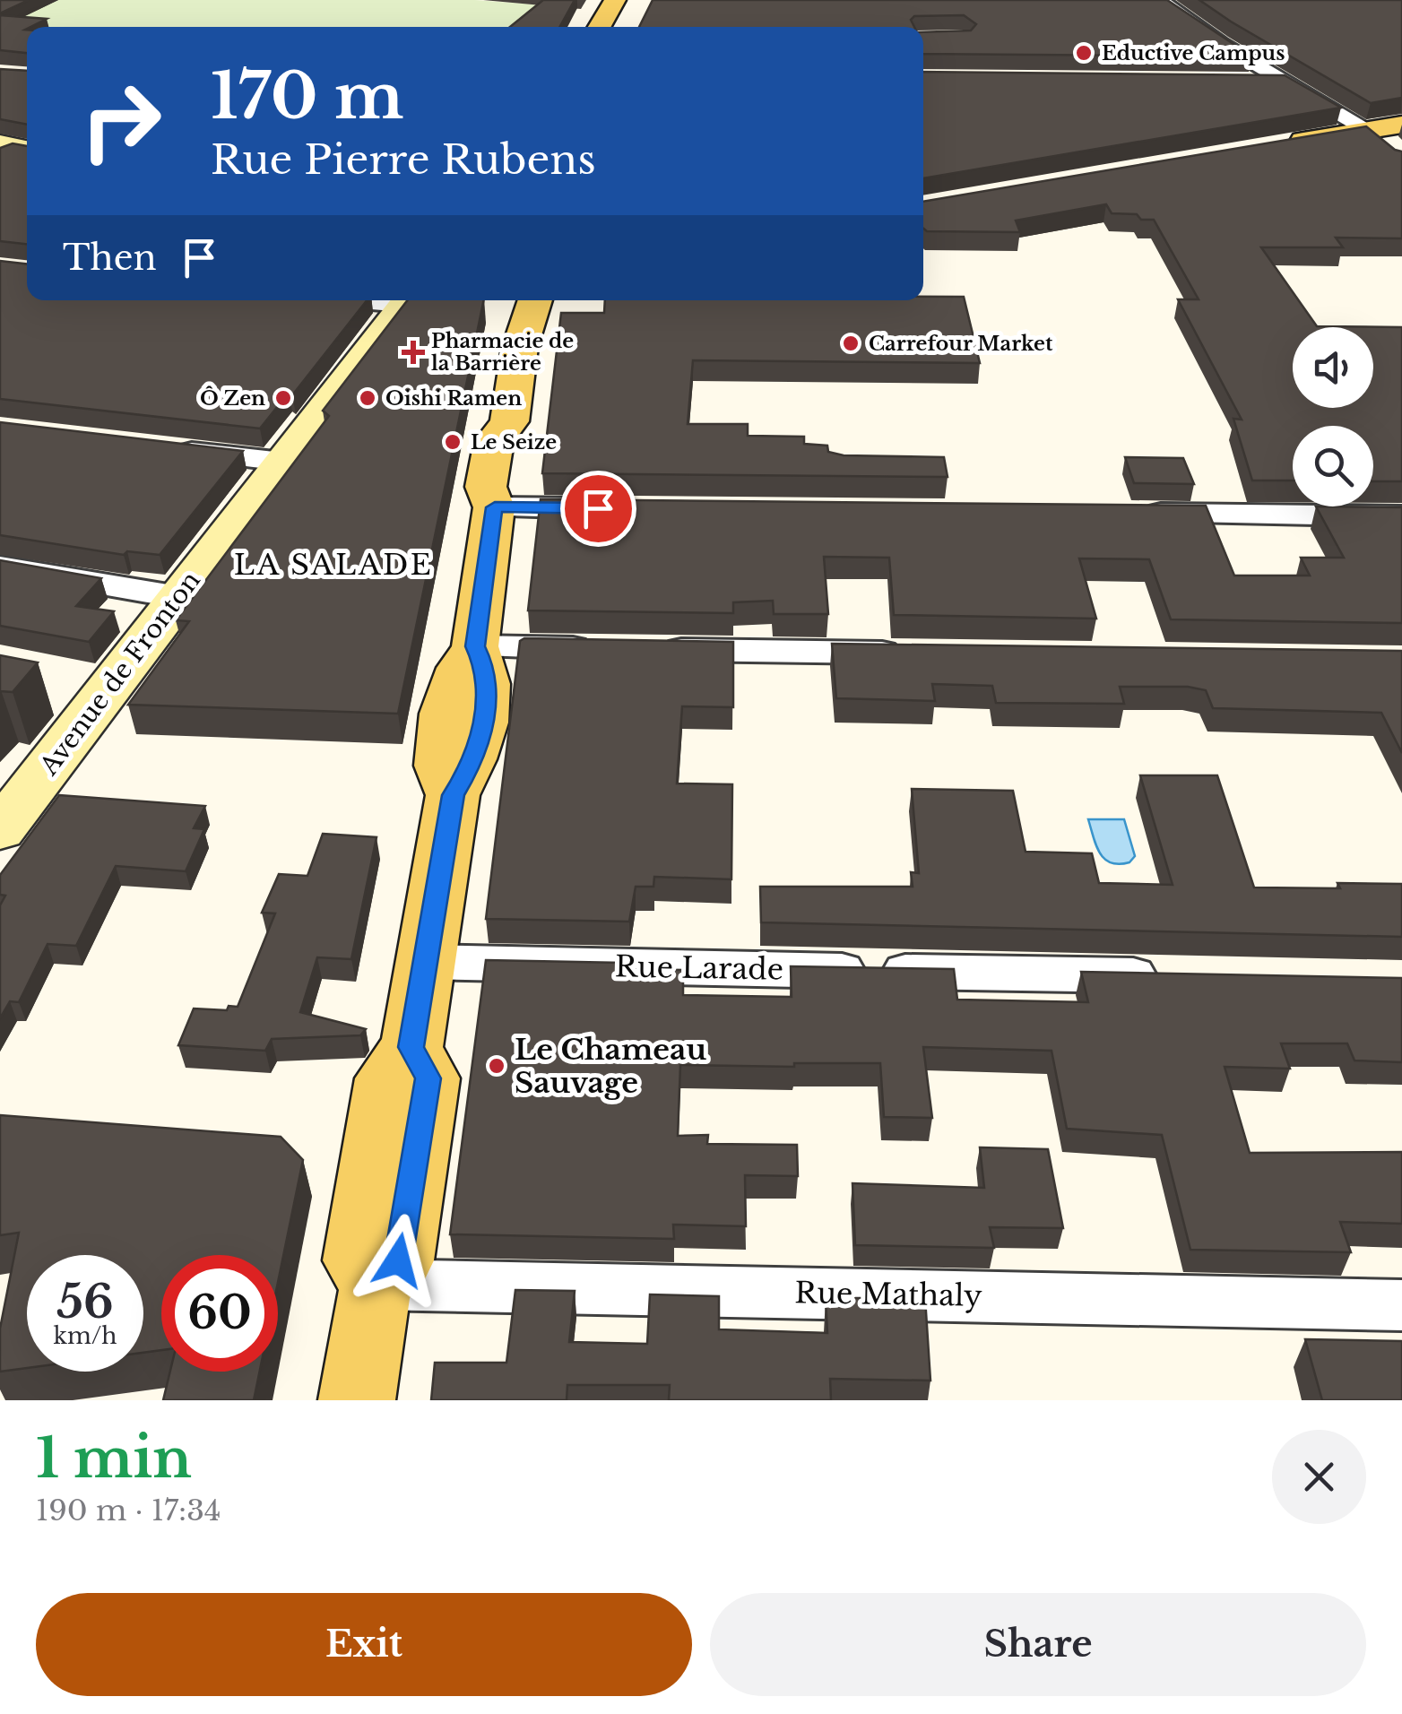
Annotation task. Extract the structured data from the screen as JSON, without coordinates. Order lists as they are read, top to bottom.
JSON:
{
  "streets": {
    "street": ["Avenue de Fronton", "Rue Larade", "Rue Mathaly"]
  },
  "districts": ["LA SALADE"],
  "places": {
    "other": [
      "Eductive Campus",
      "Carrefour Market",
      "Ô Zen",
      "Oishi Ramen",
      "Le Seize",
      "Le Chameau Sauvage"
    ],
    "health": ["Pharmacie de la Barrière"]
  },
  "page": {
    "turn": ["170 m", "Rue Pierre Rubens"],
    "then": "Then",
    "speed": "56 km/h",
    "limit": "60",
    "heading": ["1 min", "190 m · 17:34"],
    "buttons": ["Exit", "Share"]
  }
}
